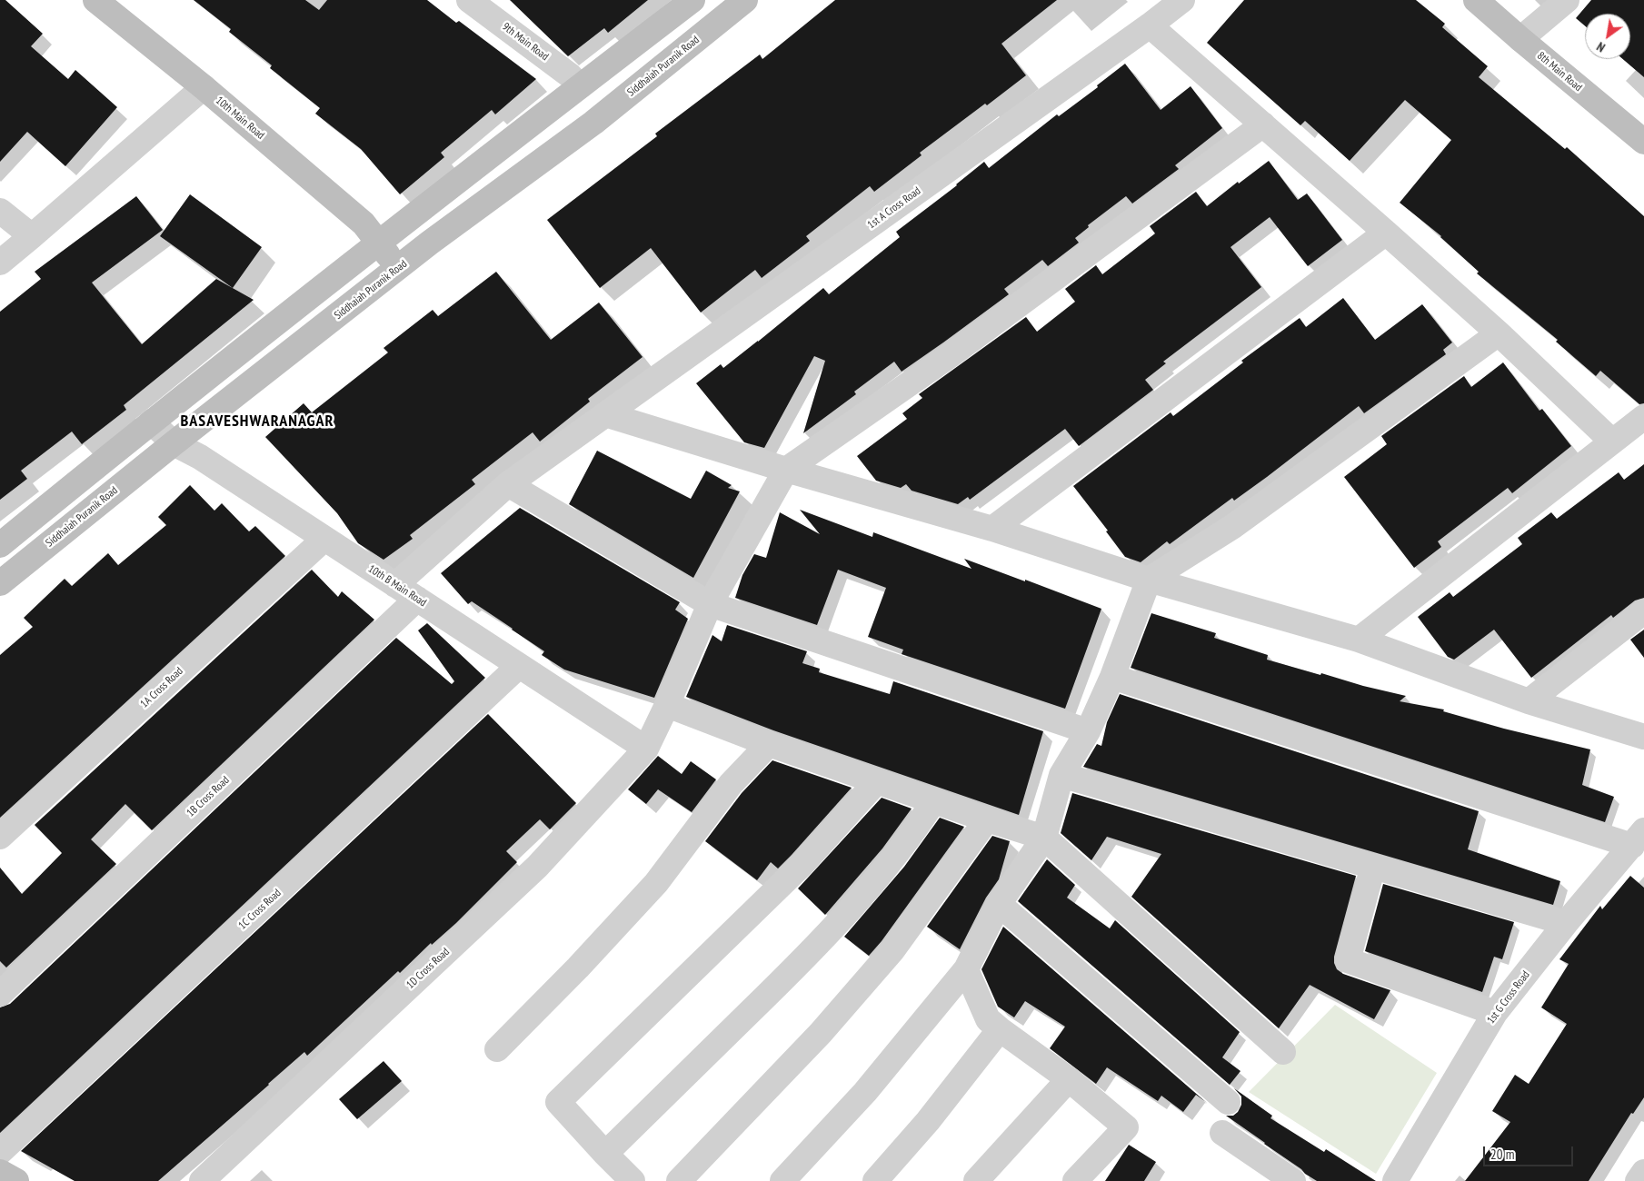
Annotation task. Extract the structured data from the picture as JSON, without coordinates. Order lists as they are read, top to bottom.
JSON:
{
  "streets": {
    "main road": ["Siddhaiah Puranik Road", "8th Main Road", "10th Main Road"],
    "street": [
      "9th Main Road",
      "1st A Cross Road",
      "10th B Main Road",
      "1A Cross Road",
      "1B Cross Road",
      "1C Cross Road",
      "1D Cross Road",
      "1st G Cross Road"
    ]
  },
  "crossings": [
    ["Siddhaiah Puranik Road", "10th Main Road"],
    ["Siddhaiah Puranik Road", "10th B Main Road"],
    ["1st A Cross Road", "10th B Main Road"],
    ["10th B Main Road", "1A Cross Road"],
    ["10th B Main Road", "1B Cross Road"],
    ["10th B Main Road", "1C Cross Road"],
    ["10th B Main Road", "1D Cross Road"]
  ],
  "districts": ["BASAVESHWARANAGAR"],
  "scale_bar": "20 m",
  "north": "bottom left"
}
